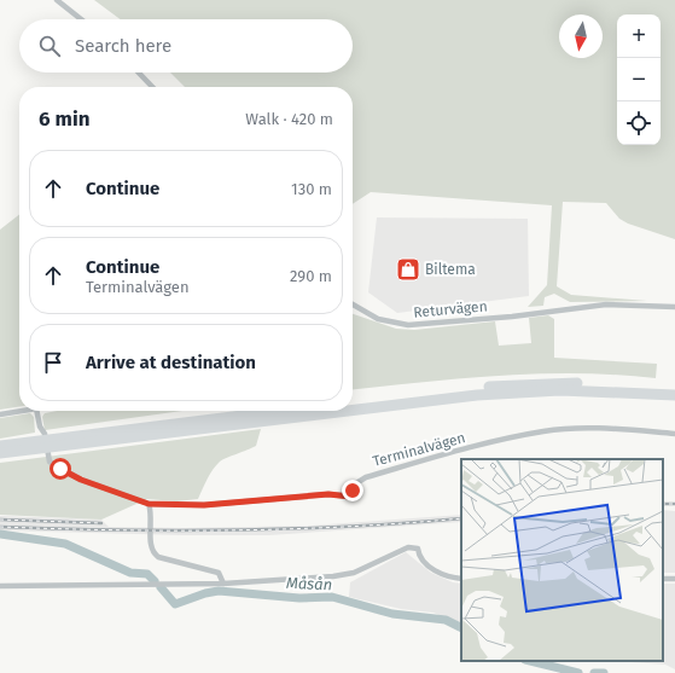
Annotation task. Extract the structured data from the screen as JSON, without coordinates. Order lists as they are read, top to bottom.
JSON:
{
  "streets": {
    "street": ["Returvägen", "Terminalvägen"]
  },
  "water": ["Måsån"],
  "places": {
    "shop": ["Biltema"]
  },
  "north": "bottom",
  "page": {
    "map_buttons": ["+", "−"],
    "search": "Search here",
    "heading": ["6 min", "Walk · 420 m"],
    "list": [
      ["Continue", "130 m"],
      ["Continue", "Terminalvägen", "290 m"],
      "Arrive at destination"
    ]
  }
}
